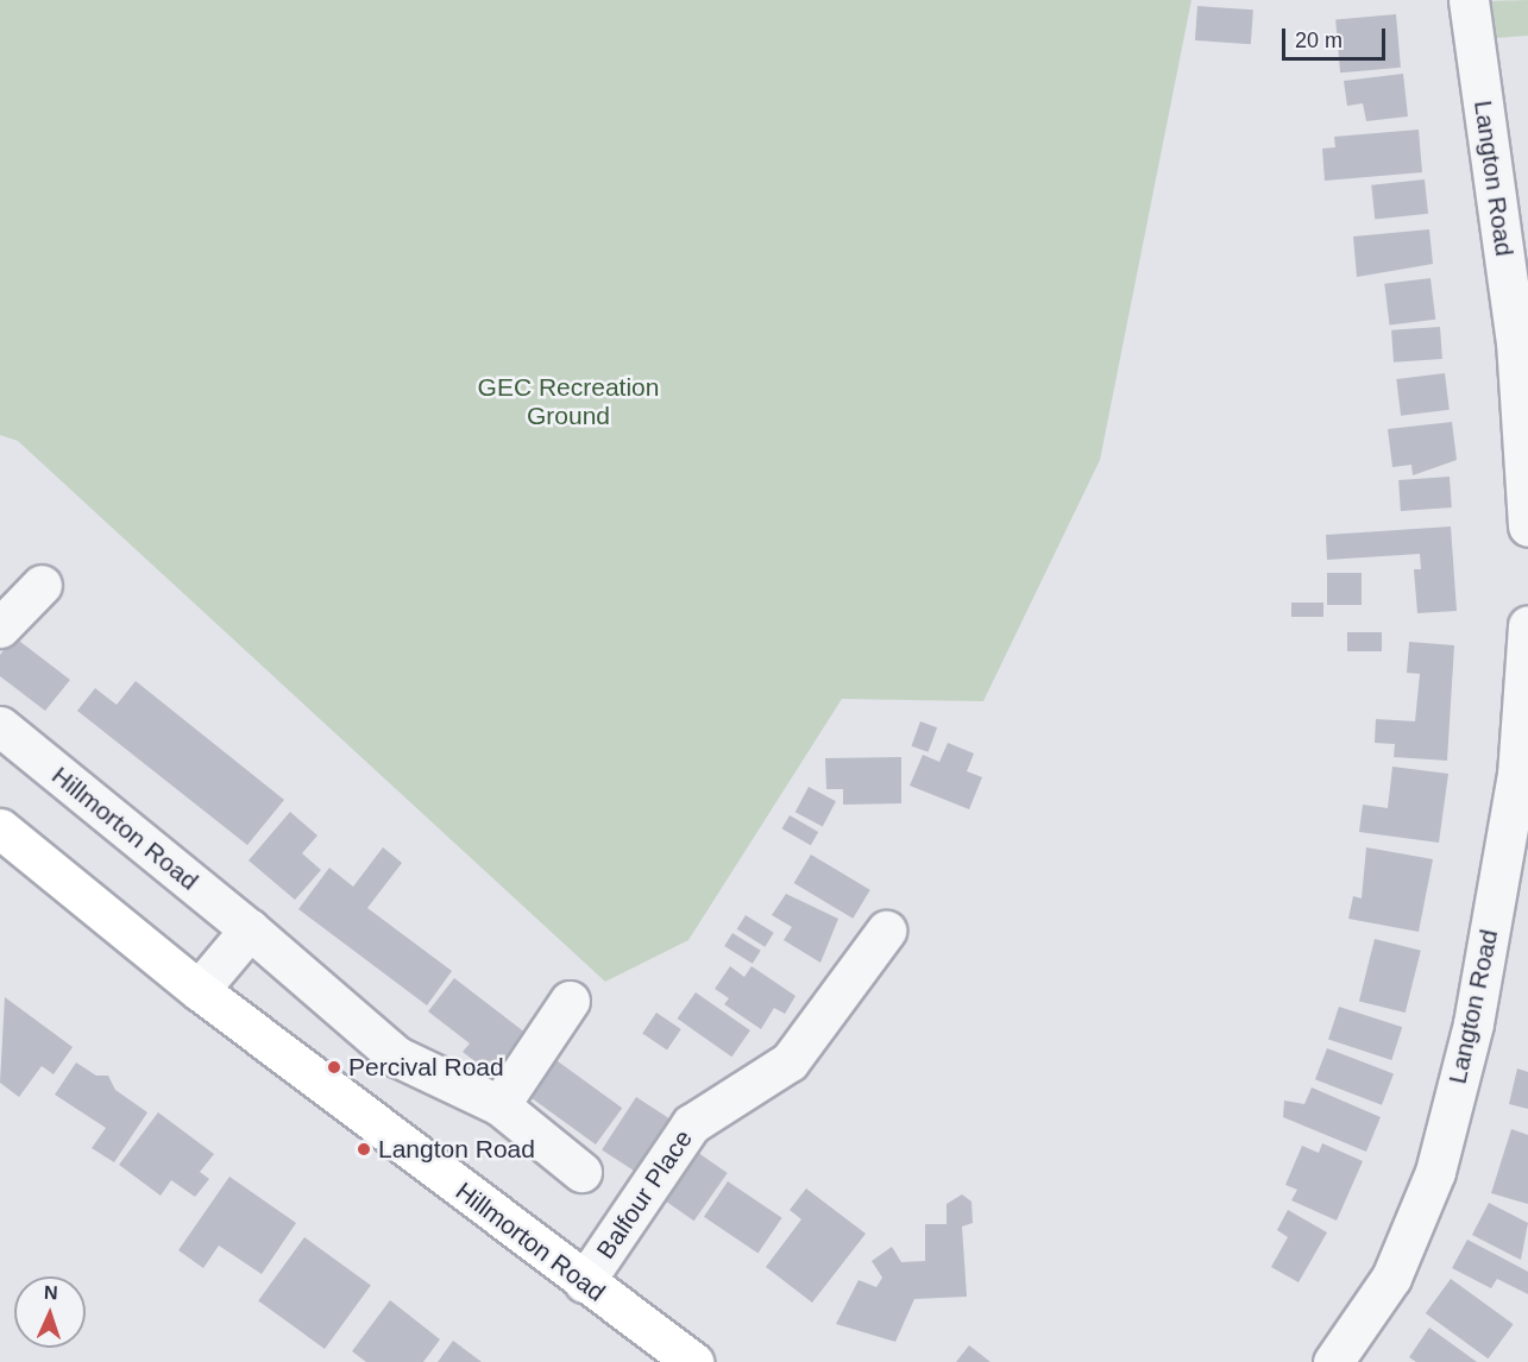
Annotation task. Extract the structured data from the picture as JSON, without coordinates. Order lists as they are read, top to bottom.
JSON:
{
  "streets": {
    "highway": ["Hillmorton Road"],
    "street": ["Langton Road", "Balfour Place"]
  },
  "crossings": [
    ["Hillmorton Road", "Balfour Place"]
  ],
  "parks": ["GEC Recreation Ground"],
  "places": ["Percival Road", "Langton Road"],
  "scale_bar": "20 m",
  "north": "top"
}
